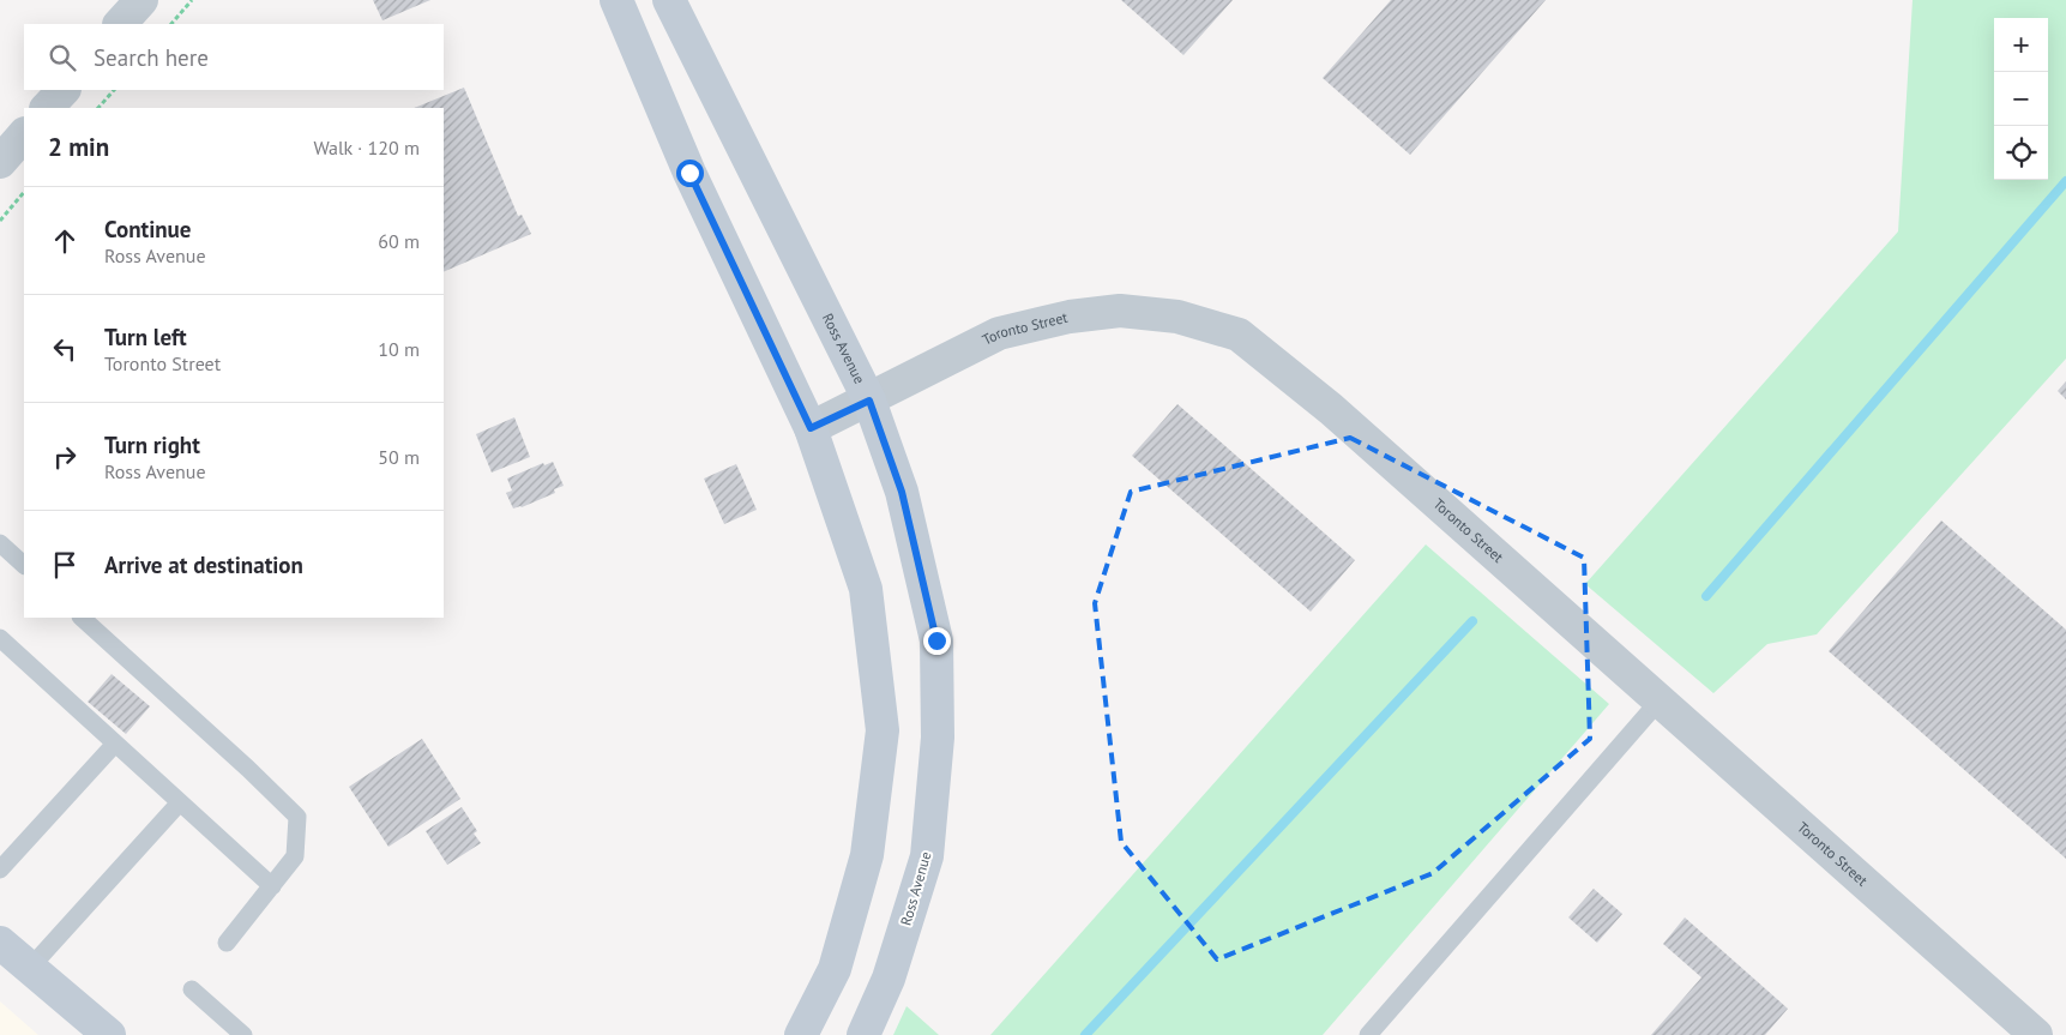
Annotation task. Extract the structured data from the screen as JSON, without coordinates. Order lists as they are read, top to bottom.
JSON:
{
  "streets": {
    "main road": ["Ross Avenue"],
    "street": ["Toronto Street"]
  },
  "crossings": [
    ["Toronto Street", "Ross Avenue"]
  ],
  "page": {
    "map_buttons": ["+", "−"],
    "search": "Search here",
    "heading": ["2 min", "Walk · 120 m"],
    "list": [
      ["Continue", "Ross Avenue", "60 m"],
      ["Turn left", "Toronto Street", "10 m"],
      ["Turn right", "Ross Avenue", "50 m"],
      "Arrive at destination"
    ]
  }
}
